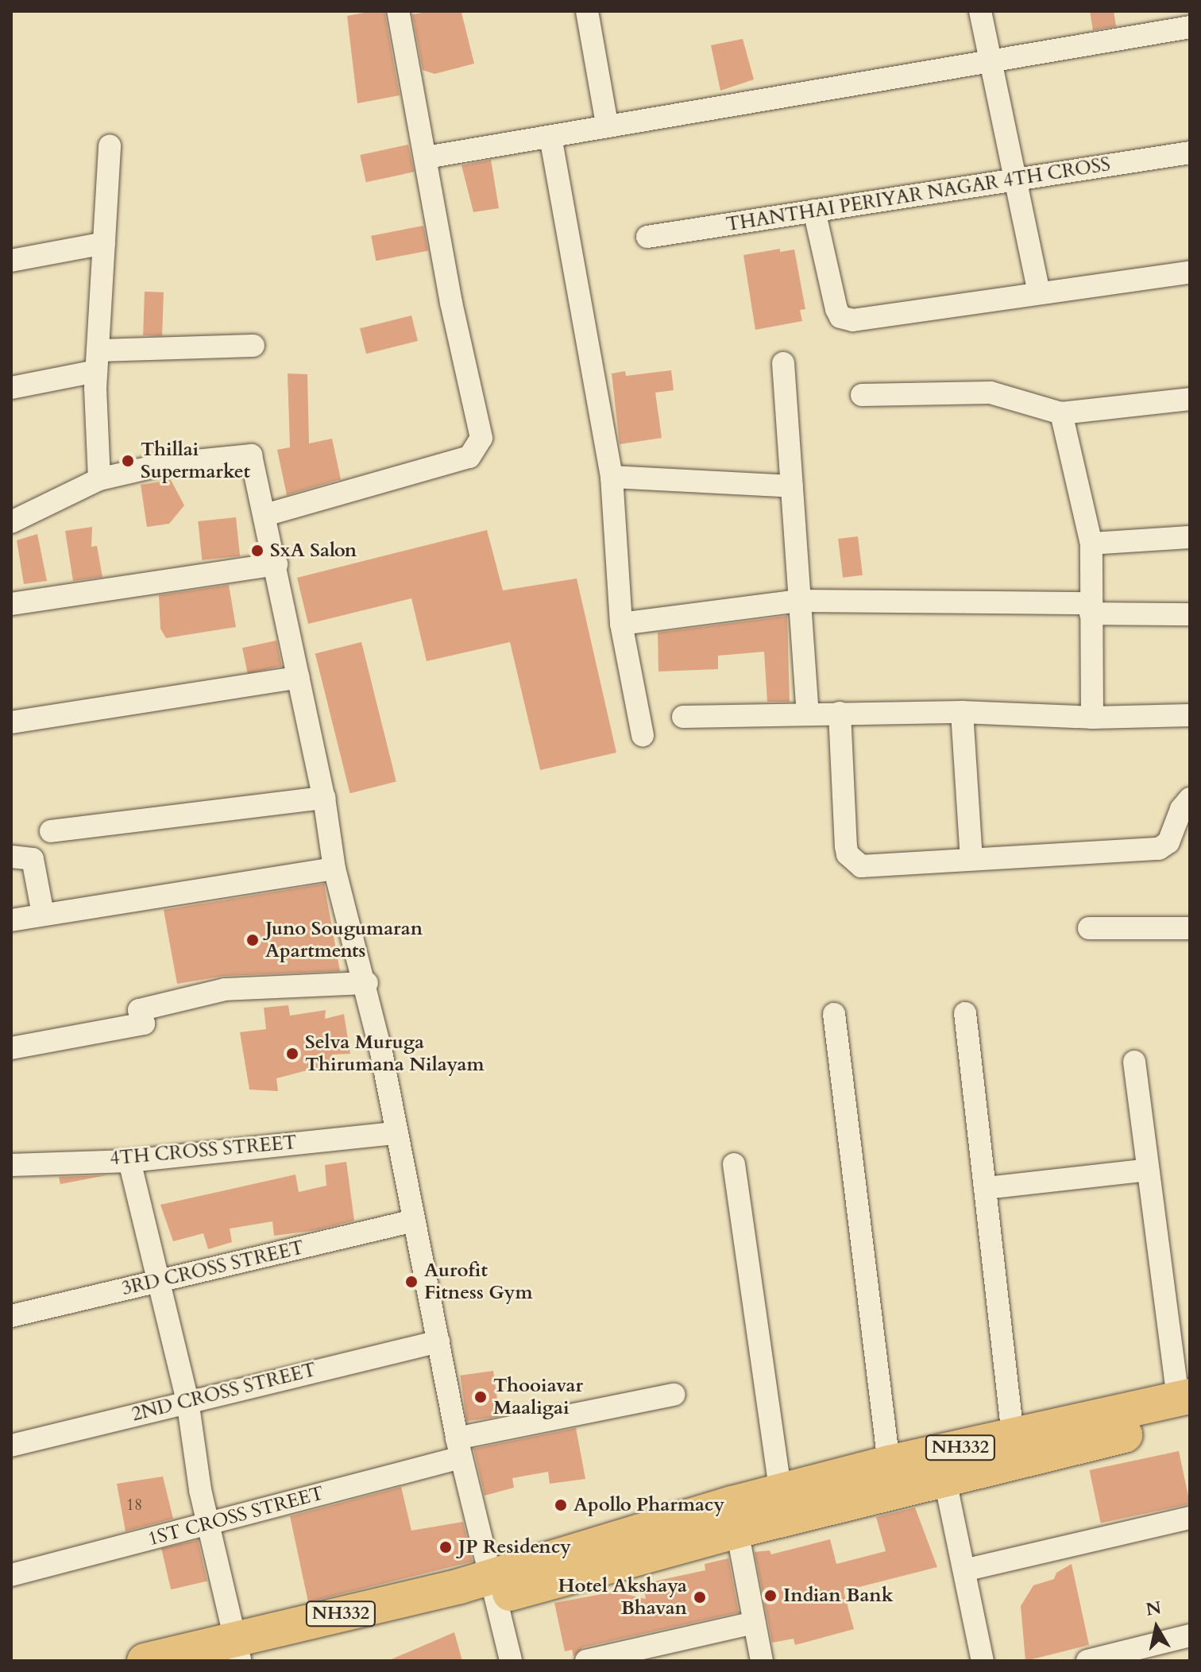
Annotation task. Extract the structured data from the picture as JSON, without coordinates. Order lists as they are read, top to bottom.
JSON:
{
  "streets": {
    "highway": ["NH332"],
    "street": [
      "THANTHAI PERIYAR NAGAR 4TH CROSS",
      "4TH CROSS STREET",
      "3RD CROSS STREET",
      "2ND CROSS STREET",
      "1ST CROSS STREET"
    ]
  },
  "places": [
    "Thillai Supermarket",
    "SxA Salon",
    "Juno Sougumaran Apartments",
    "Selva Muruga Thirumana Nilayam",
    "Aurofit Fitness Gym",
    "Thooiavar Maaligai",
    "Apollo Pharmacy",
    "JP Residency",
    "Indian Bank",
    "Hotel Akshaya Bhavan"
  ],
  "house_numbers": ["18"],
  "north": "top"
}
